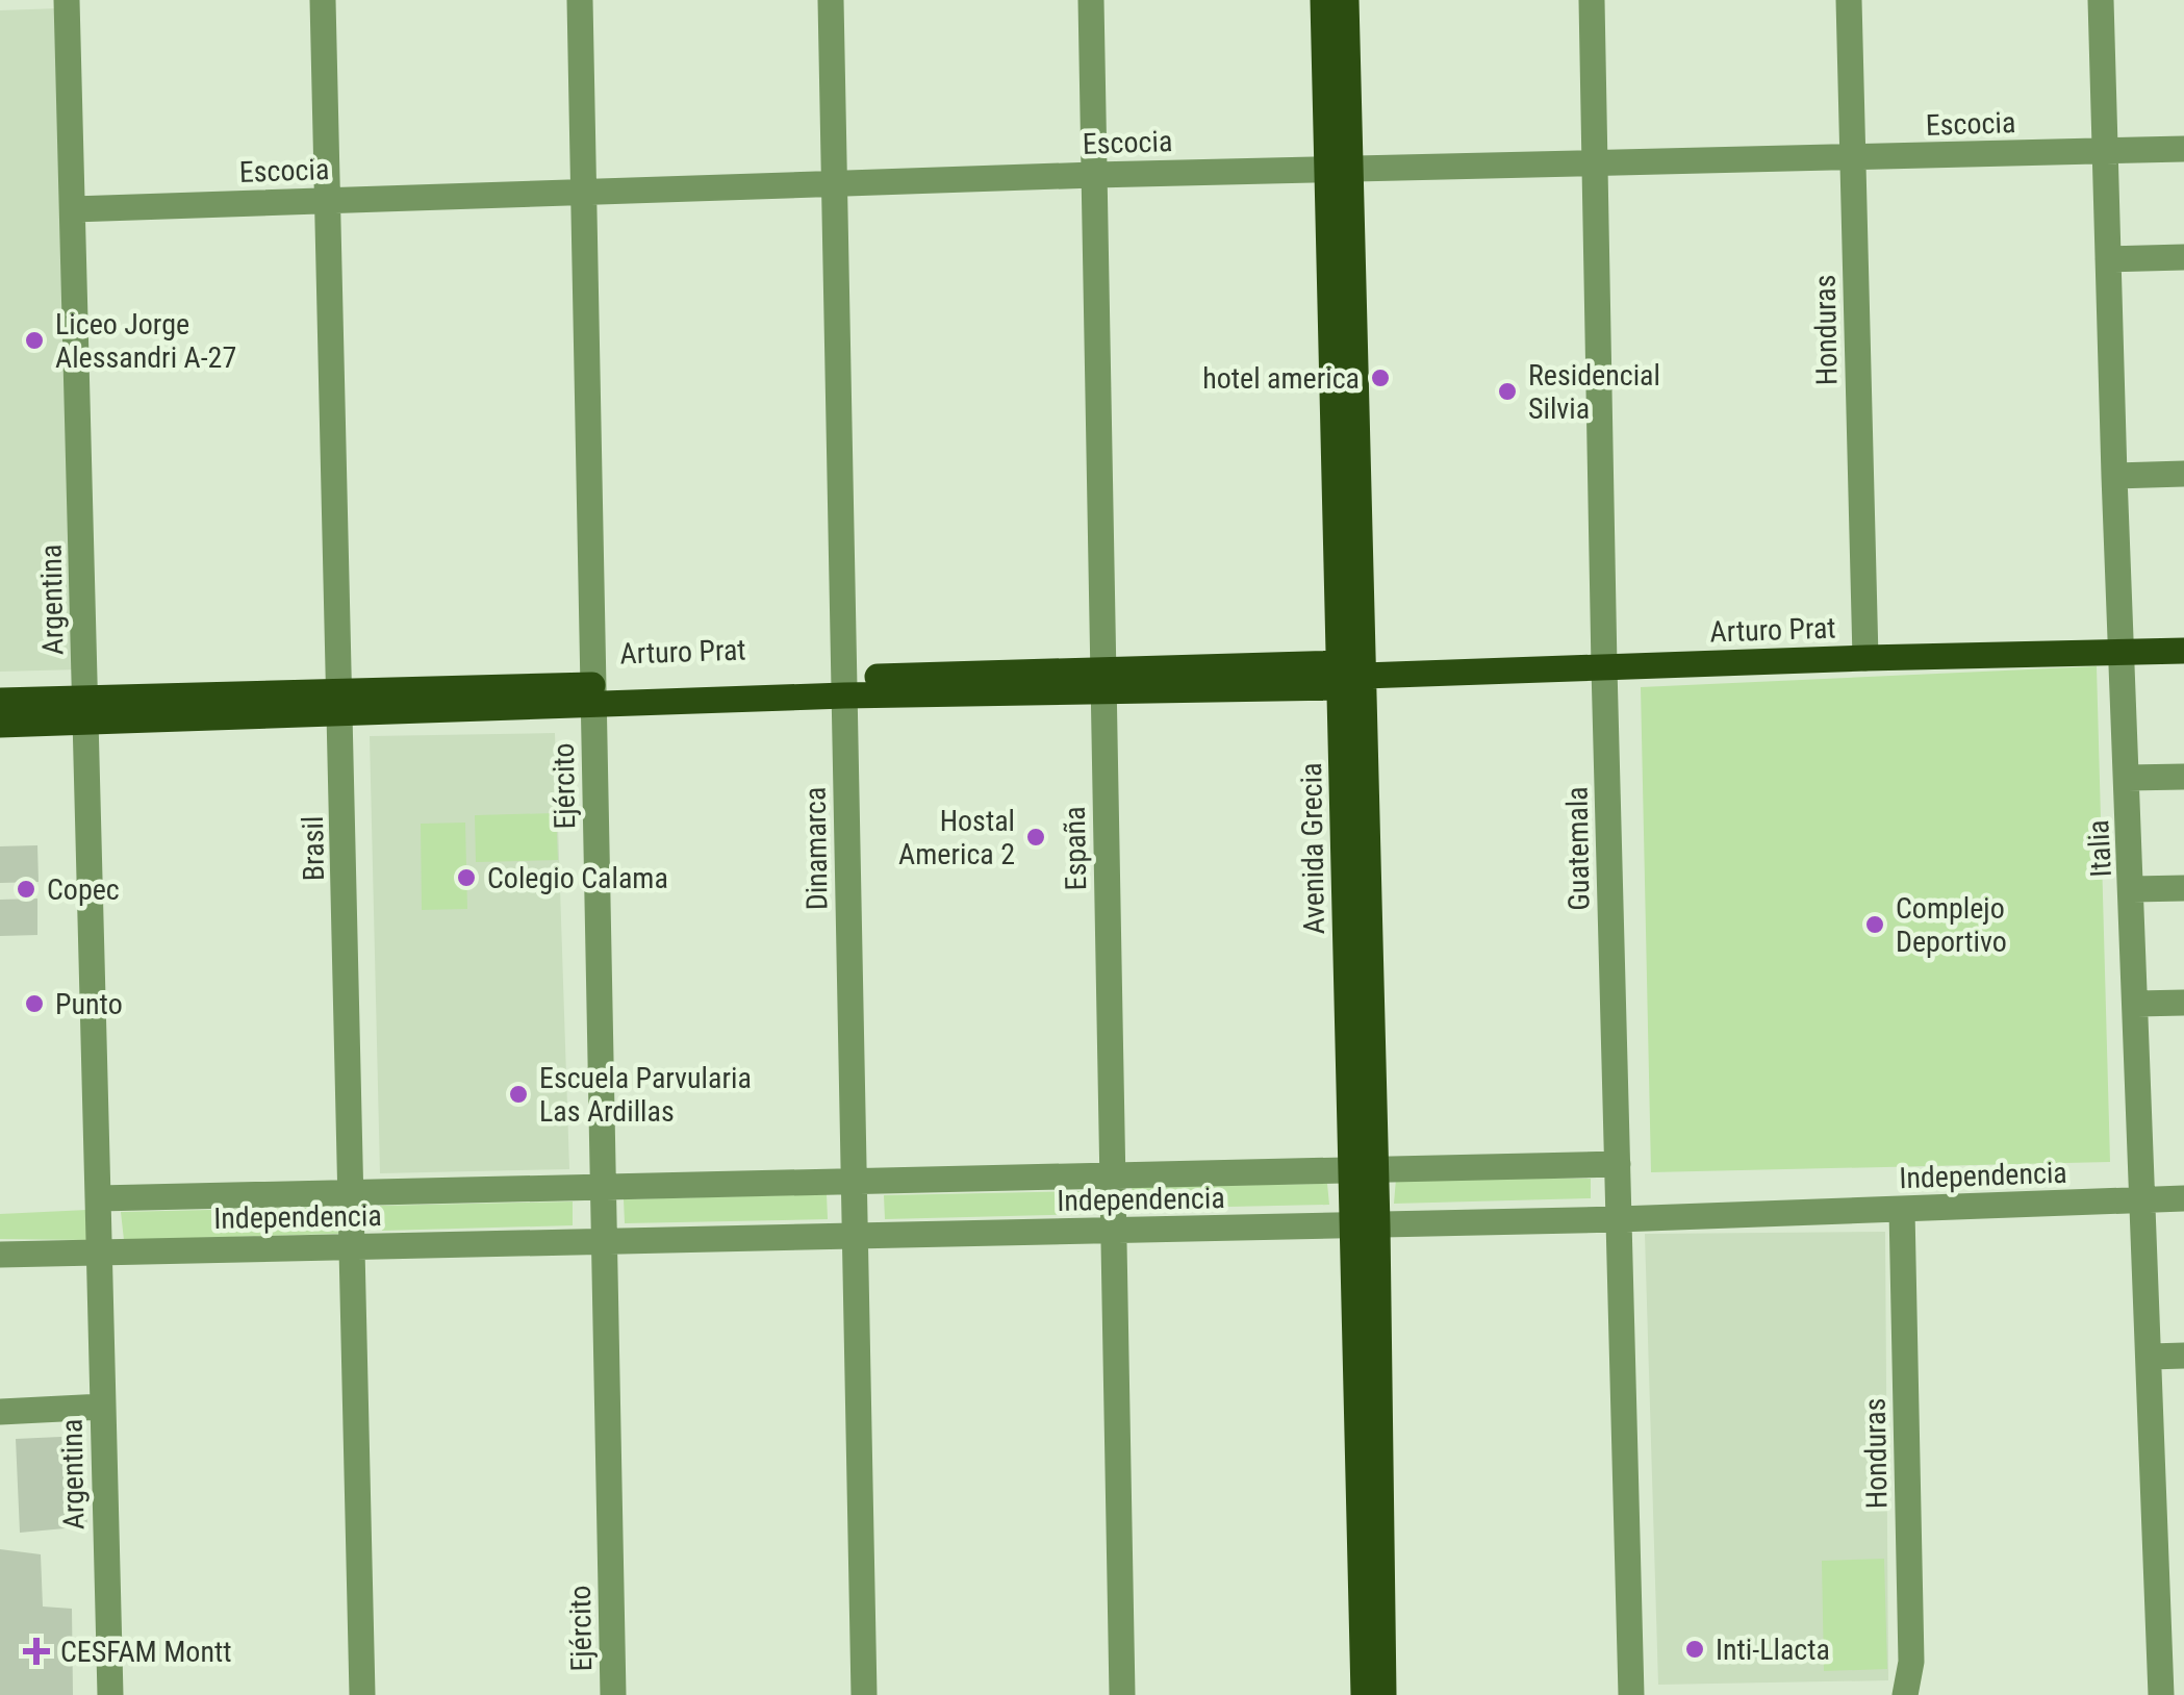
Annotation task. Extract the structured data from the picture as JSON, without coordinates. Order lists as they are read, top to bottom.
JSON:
{
  "streets": {
    "main road": ["Arturo Prat", "Avenida Grecia"],
    "street": [
      "Escocia",
      "Honduras",
      "Argentina",
      "Ejército",
      "Brasil",
      "Dinamarca",
      "España",
      "Guatemala",
      "Italia",
      "Independencia"
    ]
  },
  "crossings": [
    ["Escocia", "Honduras"],
    ["Escocia", "Argentina"],
    ["Escocia", "Ejército"],
    ["Escocia", "Brasil"],
    ["Escocia", "Dinamarca"],
    ["Escocia", "España"],
    ["Escocia", "Avenida Grecia"],
    ["Escocia", "Guatemala"],
    ["Escocia", "Italia"],
    ["Honduras", "Arturo Prat"],
    ["Honduras", "Independencia"],
    ["Argentina", "Arturo Prat"],
    ["Argentina", "Independencia"],
    ["Arturo Prat", "Ejército"],
    ["Arturo Prat", "Brasil"],
    ["Arturo Prat", "Dinamarca"],
    ["Arturo Prat", "España"],
    ["Arturo Prat", "Avenida Grecia"],
    ["Arturo Prat", "Guatemala"],
    ["Arturo Prat", "Italia"],
    ["Ejército", "Independencia"],
    ["Brasil", "Independencia"],
    ["Dinamarca", "Independencia"],
    ["España", "Independencia"],
    ["Avenida Grecia", "Independencia"],
    ["Guatemala", "Independencia"],
    ["Italia", "Independencia"]
  ],
  "places": {
    "other": [
      "Liceo Jorge Alessandri A-27",
      "hotel america",
      "Residencial Silvia",
      "Hostal America 2",
      "Colegio Calama",
      "Copec",
      "Complejo Deportivo",
      "Punto",
      "Escuela Parvularia Las Ardillas",
      "Inti-Llacta"
    ],
    "health": ["CESFAM Montt"]
  }
}
